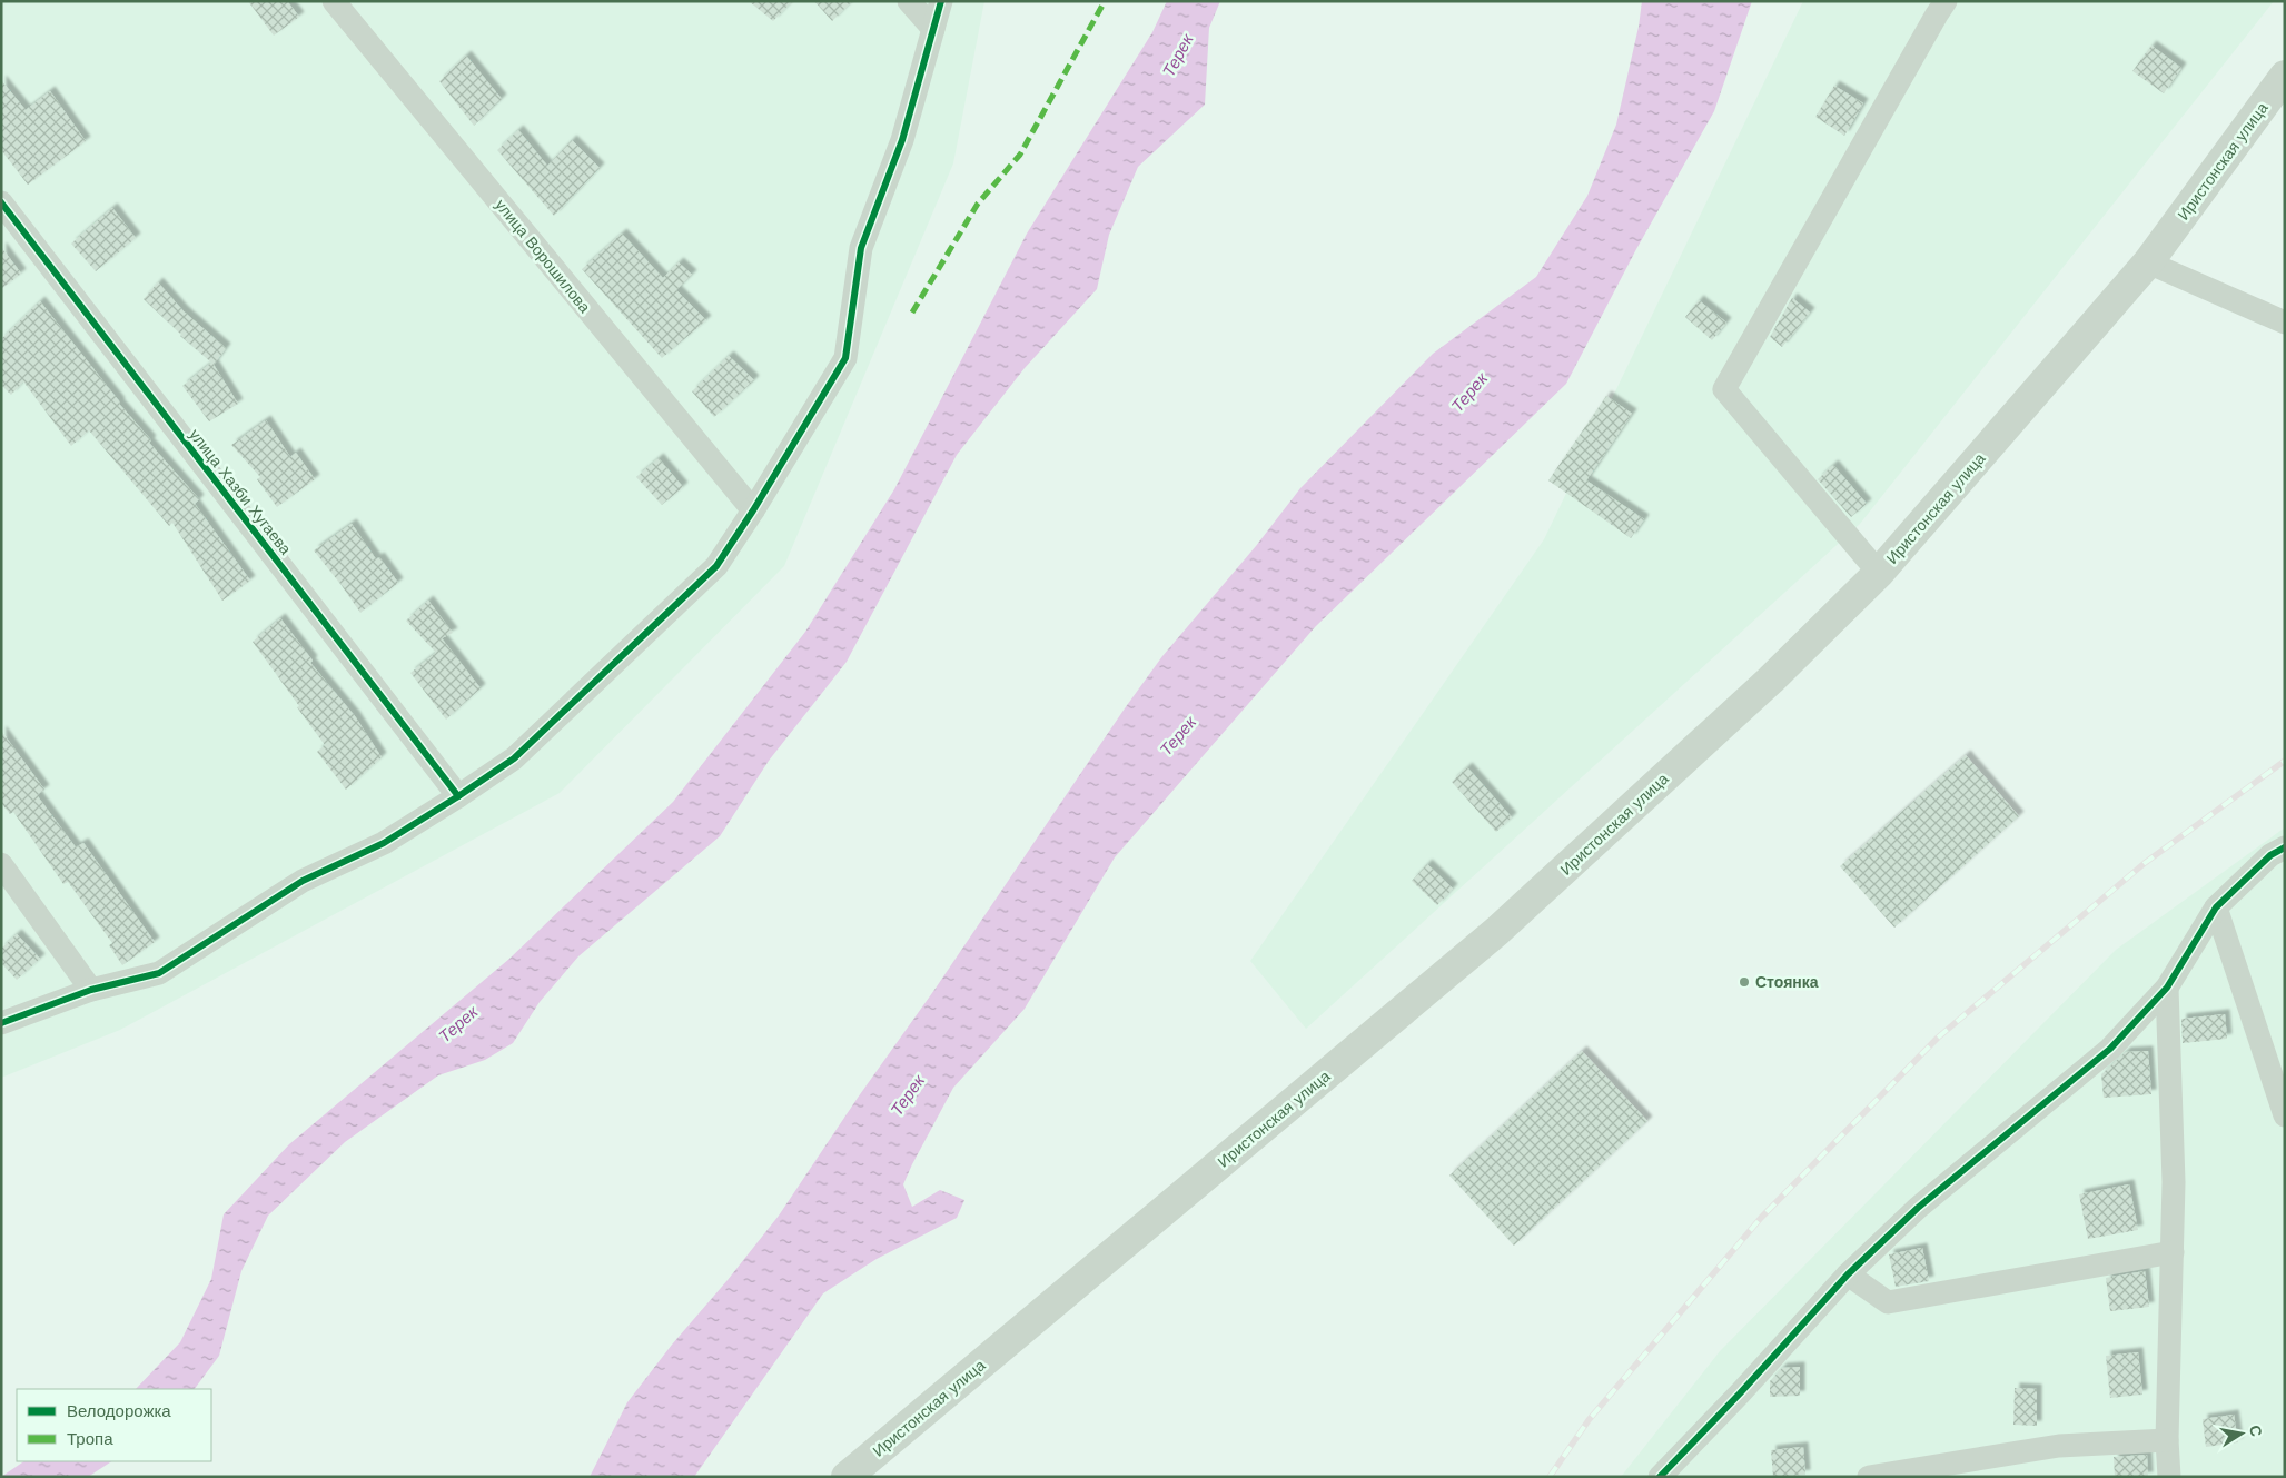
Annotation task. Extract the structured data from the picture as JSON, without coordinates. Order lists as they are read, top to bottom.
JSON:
{
  "streets": {
    "main road": ["Иристонская улица"],
    "street": ["улица Ворошилова", "улица Хазби Хугаева"]
  },
  "water": ["Терек"],
  "places": ["Стоянка"],
  "legend": ["Велодорожка", "Тропа"],
  "north": "right"
}
